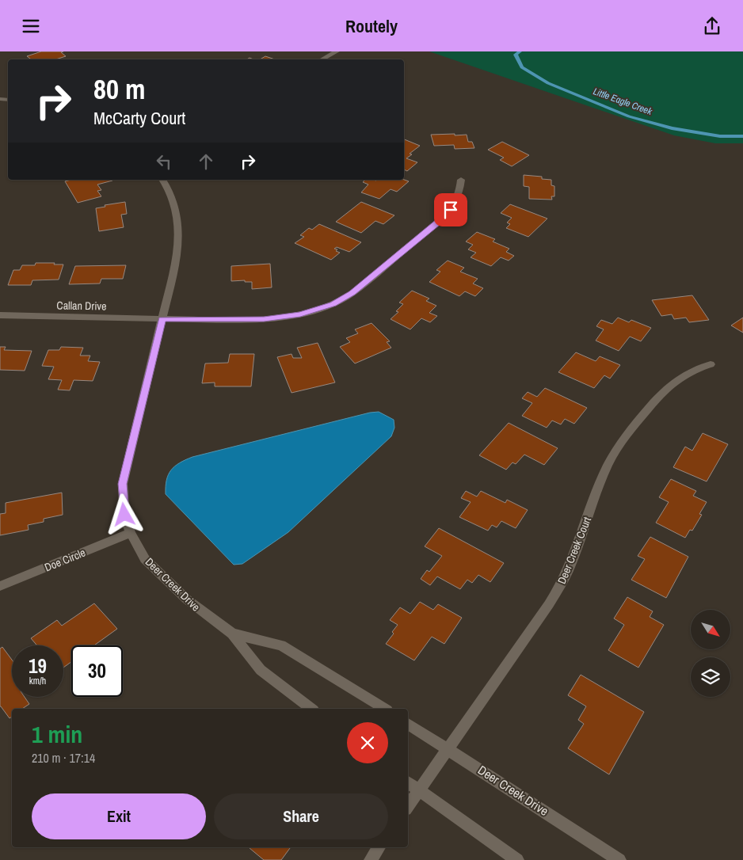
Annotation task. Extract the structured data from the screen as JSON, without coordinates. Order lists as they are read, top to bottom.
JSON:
{
  "streets": {
    "street": [
      "Callan Drive",
      "Deer Creek Court",
      "Doe Circle",
      "Deer Creek Drive"
    ]
  },
  "crossings": [
    ["Callan Drive", "Deer Creek Drive"],
    ["Deer Creek Court", "Deer Creek Drive"],
    ["Doe Circle", "Deer Creek Drive"]
  ],
  "water": ["Little Eagle Creek"],
  "north": "bottom right",
  "page": {
    "header": "Routely",
    "turn": ["80 m", "McCarty Court"],
    "speed": "19 km/h",
    "limit": "30",
    "heading": ["1 min", "210 m · 17:14"],
    "buttons": ["Exit", "Share"]
  }
}
